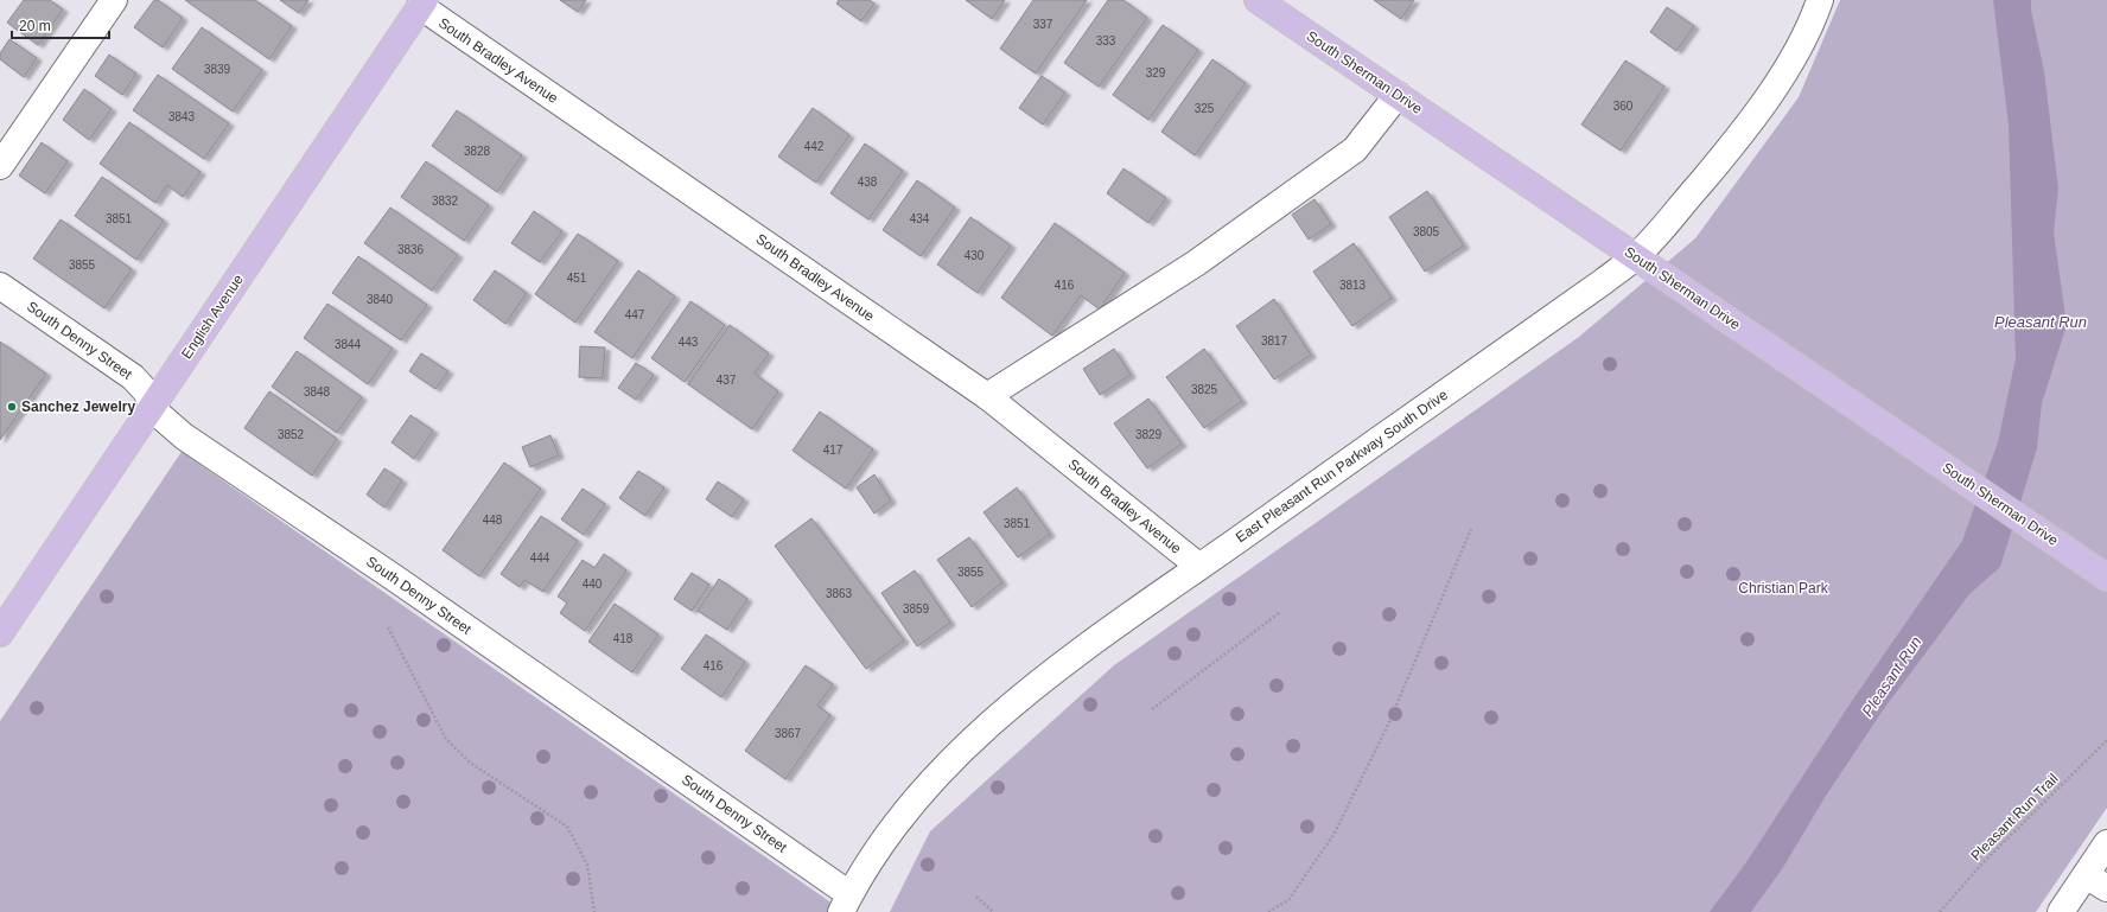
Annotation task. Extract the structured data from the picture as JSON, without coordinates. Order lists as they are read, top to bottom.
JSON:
{
  "streets": {
    "main road": ["South Sherman Drive", "English Avenue"],
    "street": ["South Bradley Avenue", "South Denny Street", "East Pleasant Run Parkway South Drive"],
    "path": ["Pleasant Run Trail"]
  },
  "crossings": [
    ["South Bradley Avenue", "English Avenue"],
    ["South Bradley Avenue", "East Pleasant Run Parkway South Drive"],
    ["South Sherman Drive", "East Pleasant Run Parkway South Drive"],
    ["English Avenue", "South Denny Street"],
    ["South Denny Street", "East Pleasant Run Parkway South Drive"]
  ],
  "water": ["Pleasant Run"],
  "parks": ["Christian Park"],
  "places": ["Sanchez Jewelry"],
  "house_numbers": [
    "337",
    "333",
    "3839",
    "329",
    "360",
    "325",
    "3843",
    "442",
    "3828",
    "438",
    "3832",
    "3851",
    "434",
    "3805",
    "3836",
    "430",
    "3855",
    "451",
    "416",
    "3813",
    "3840",
    "447",
    "3817",
    "443",
    "3844",
    "437",
    "3825",
    "3848",
    "3852",
    "3829",
    "417",
    "448",
    "3851",
    "444",
    "3855",
    "440",
    "3863",
    "3859",
    "418",
    "416",
    "3867"
  ],
  "scale_bar": "20 m"
}
